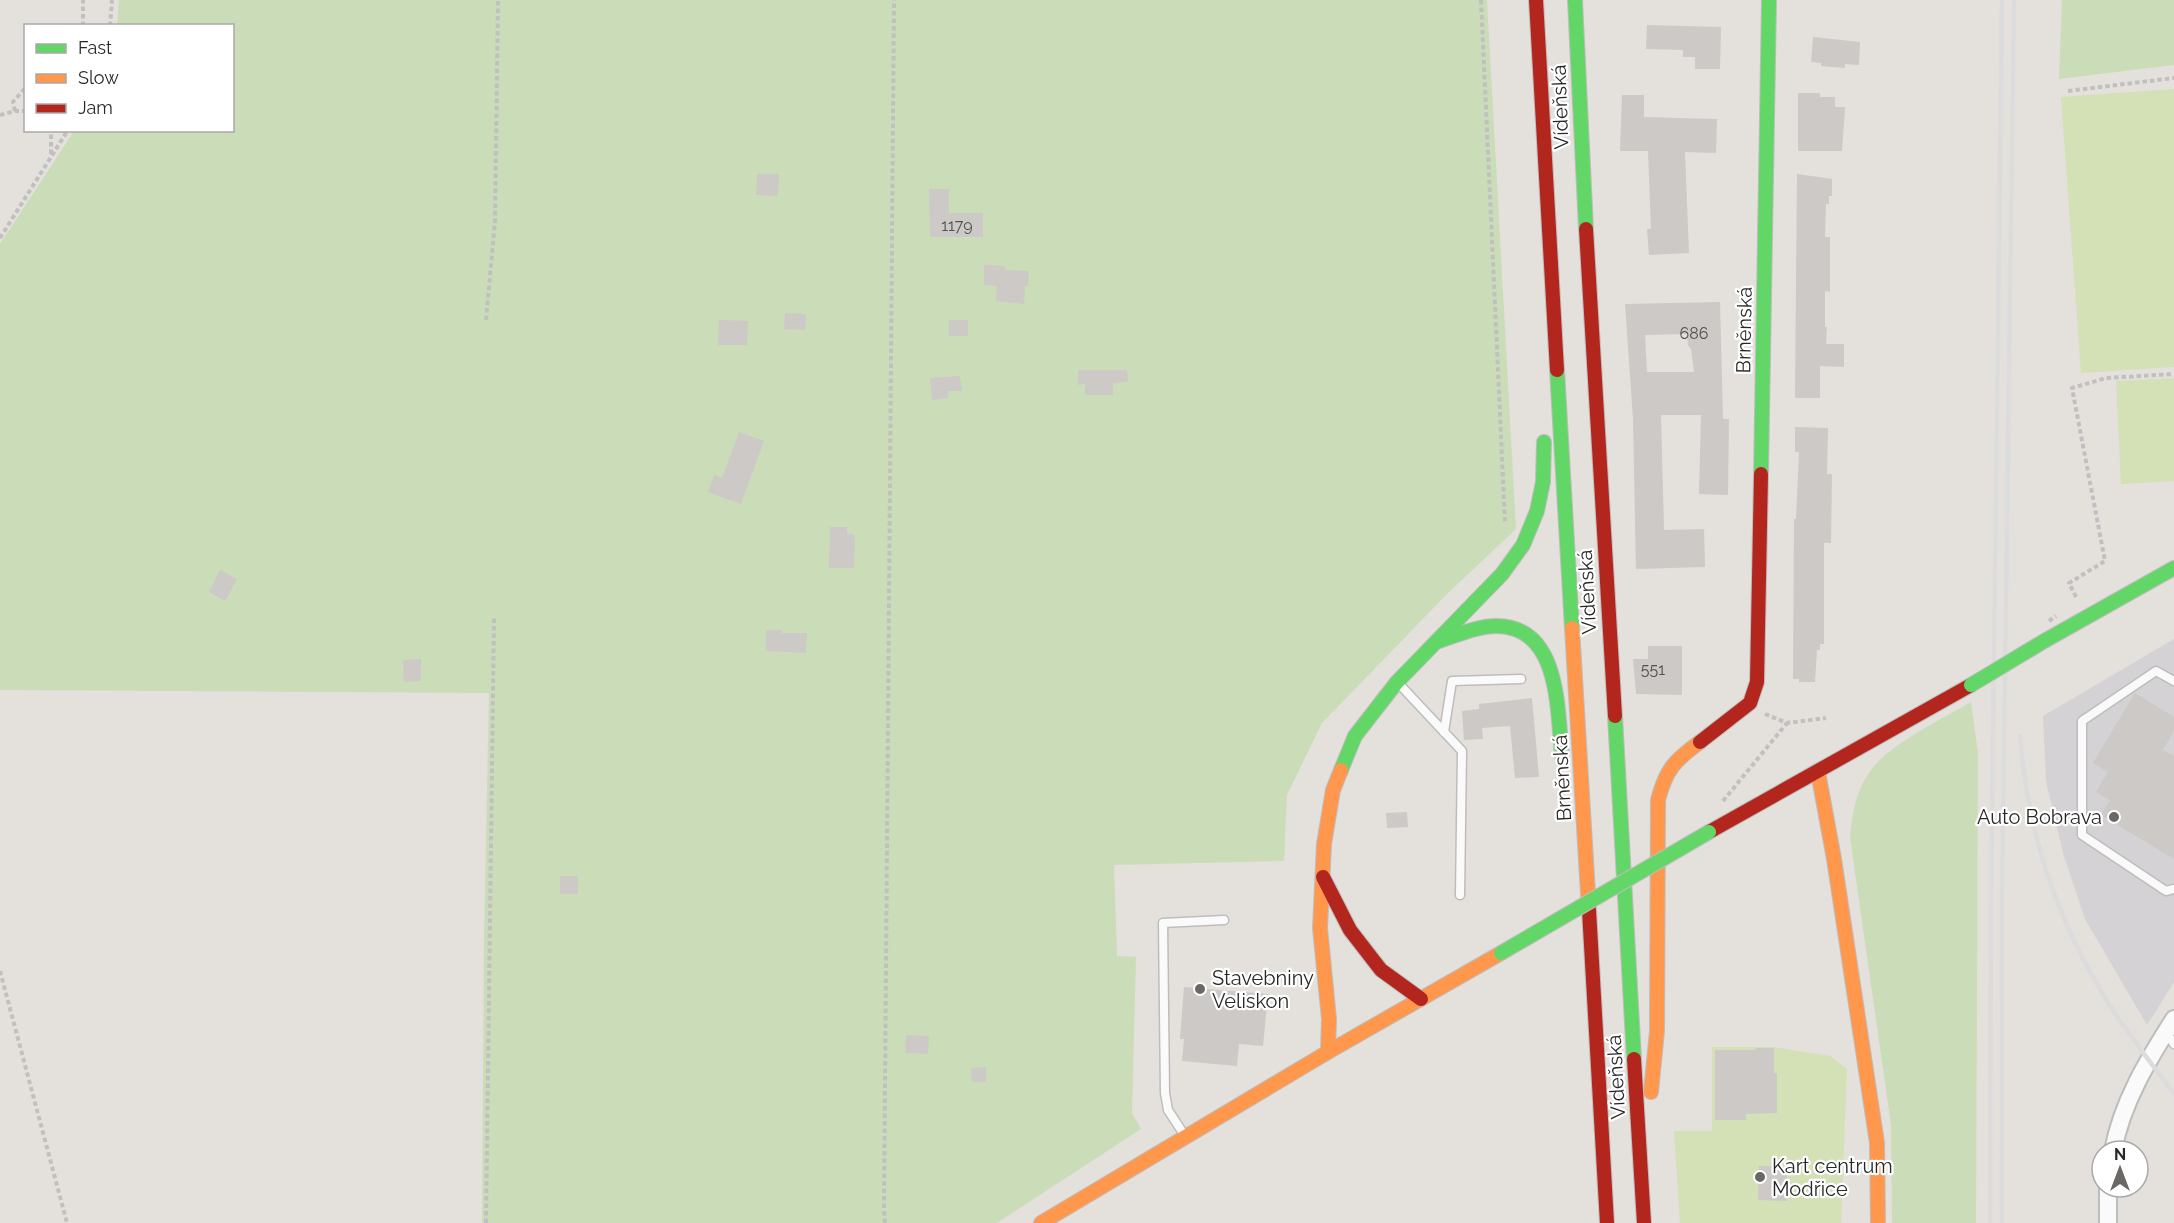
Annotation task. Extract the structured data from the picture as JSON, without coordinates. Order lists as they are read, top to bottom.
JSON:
{
  "streets": {
    "main road": ["Vídeňská", "Brněnská"]
  },
  "crossings": [
    ["Vídeňská", "Brněnská"]
  ],
  "places": ["Auto Bobrava", "Stavebniny Veliskon", "Kart centrum Modřice"],
  "house_numbers": ["1179", "686", "551"],
  "legend": ["Fast", "Slow", "Jam"],
  "north": "top"
}
